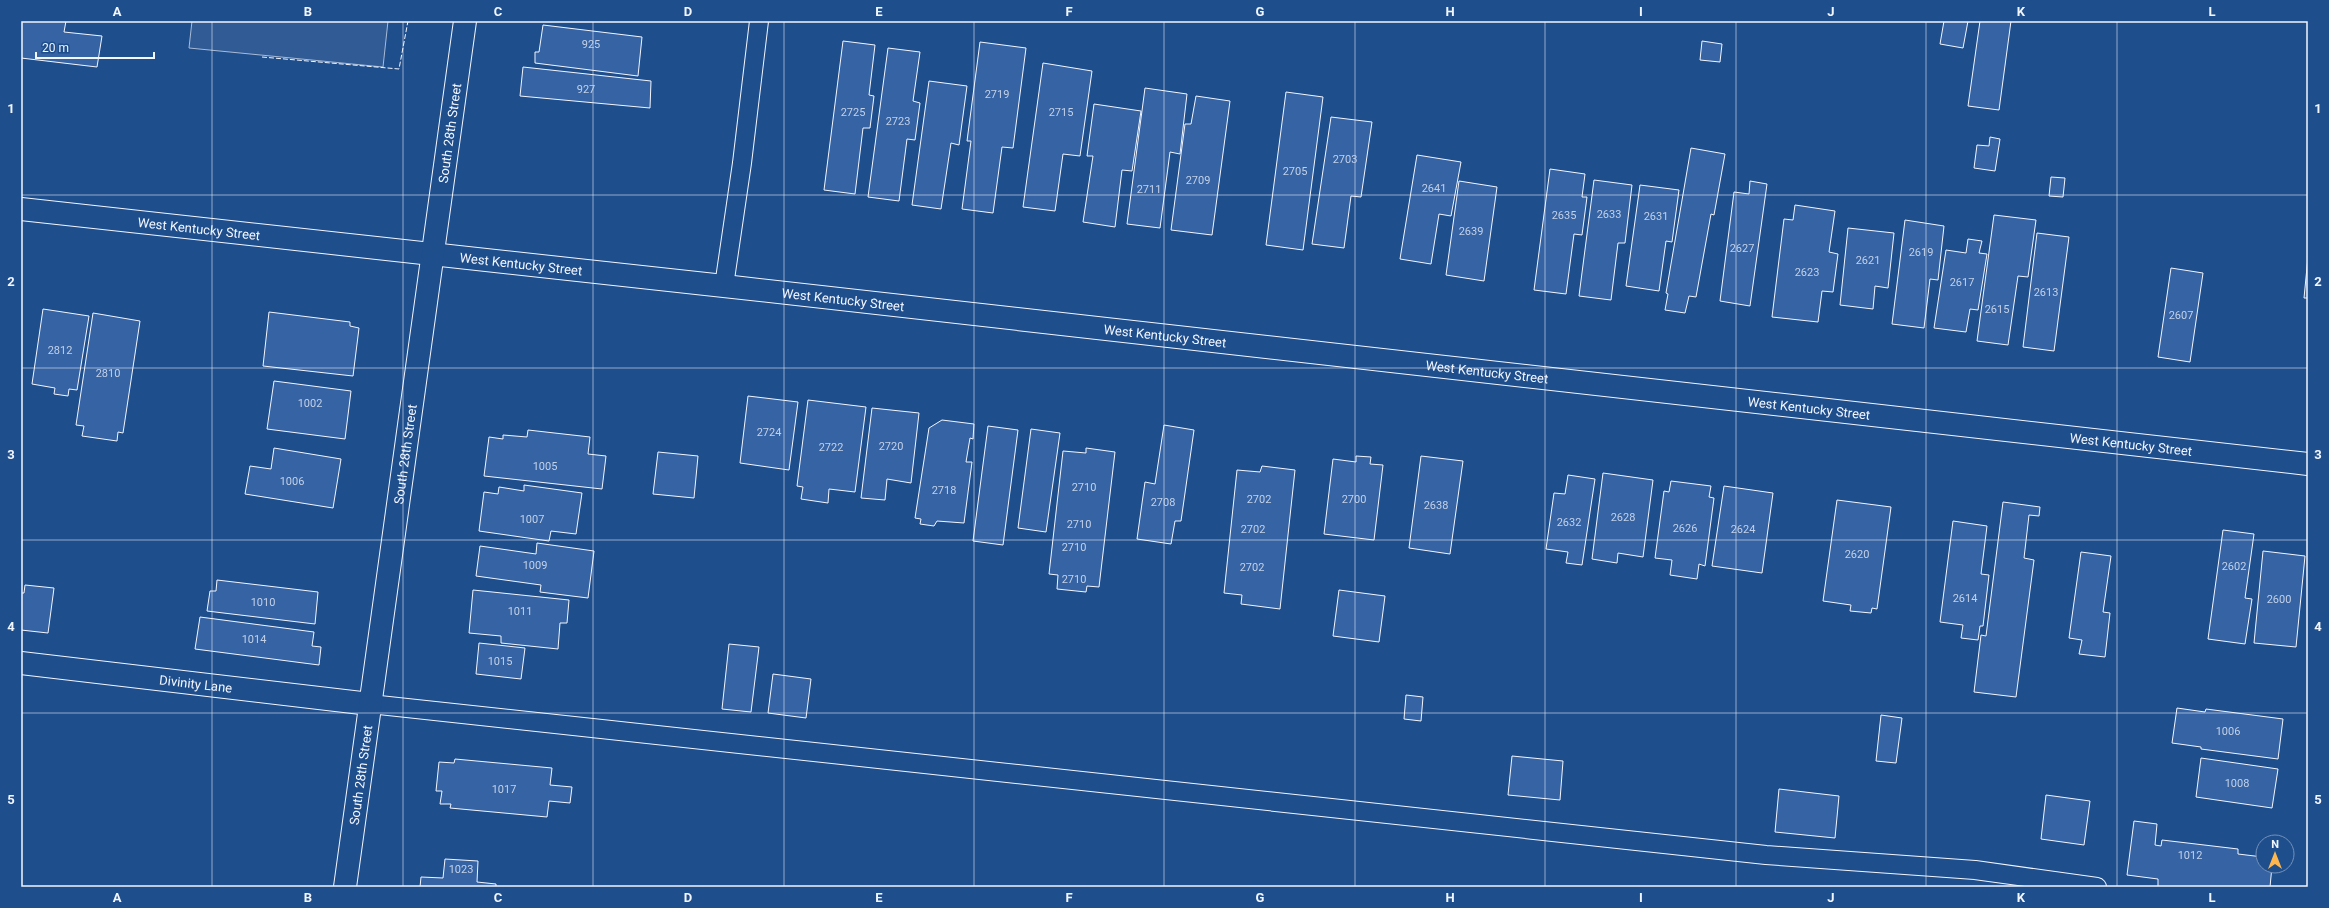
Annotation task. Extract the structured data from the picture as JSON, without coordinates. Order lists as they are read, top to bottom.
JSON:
{
  "streets": {
    "street": ["South 28th Street", "West Kentucky Street", "Divinity Lane"]
  },
  "crossings": [
    ["South 28th Street", "West Kentucky Street"],
    ["South 28th Street", "Divinity Lane"]
  ],
  "house_numbers": [
    "925",
    "927",
    "2719",
    "2725",
    "2715",
    "2723",
    "2703",
    "2705",
    "2709",
    "2641",
    "2711",
    "2633",
    "2635",
    "2631",
    "2639",
    "2627",
    "2619",
    "2621",
    "2623",
    "2617",
    "2613",
    "2615",
    "2607",
    "2812",
    "2810",
    "1002",
    "2724",
    "2720",
    "2722",
    "1005",
    "1006",
    "2710",
    "2718",
    "2702",
    "2700",
    "2708",
    "2638",
    "2628",
    "1007",
    "2632",
    "2710",
    "2626",
    "2702",
    "2624",
    "2710",
    "2620",
    "1009",
    "2602",
    "2702",
    "2710",
    "2614",
    "2600",
    "1010",
    "1011",
    "1014",
    "1015",
    "1006",
    "1008",
    "1017",
    "1012",
    "1023"
  ],
  "scale_bar": "20 m",
  "north": "top",
  "grid": {
    "columns": [
      "A",
      "B",
      "C",
      "D",
      "E",
      "F",
      "G",
      "H",
      "I",
      "J",
      "K",
      "L"
    ],
    "rows": [
      "1",
      "2",
      "3",
      "4",
      "5"
    ]
  }
}
